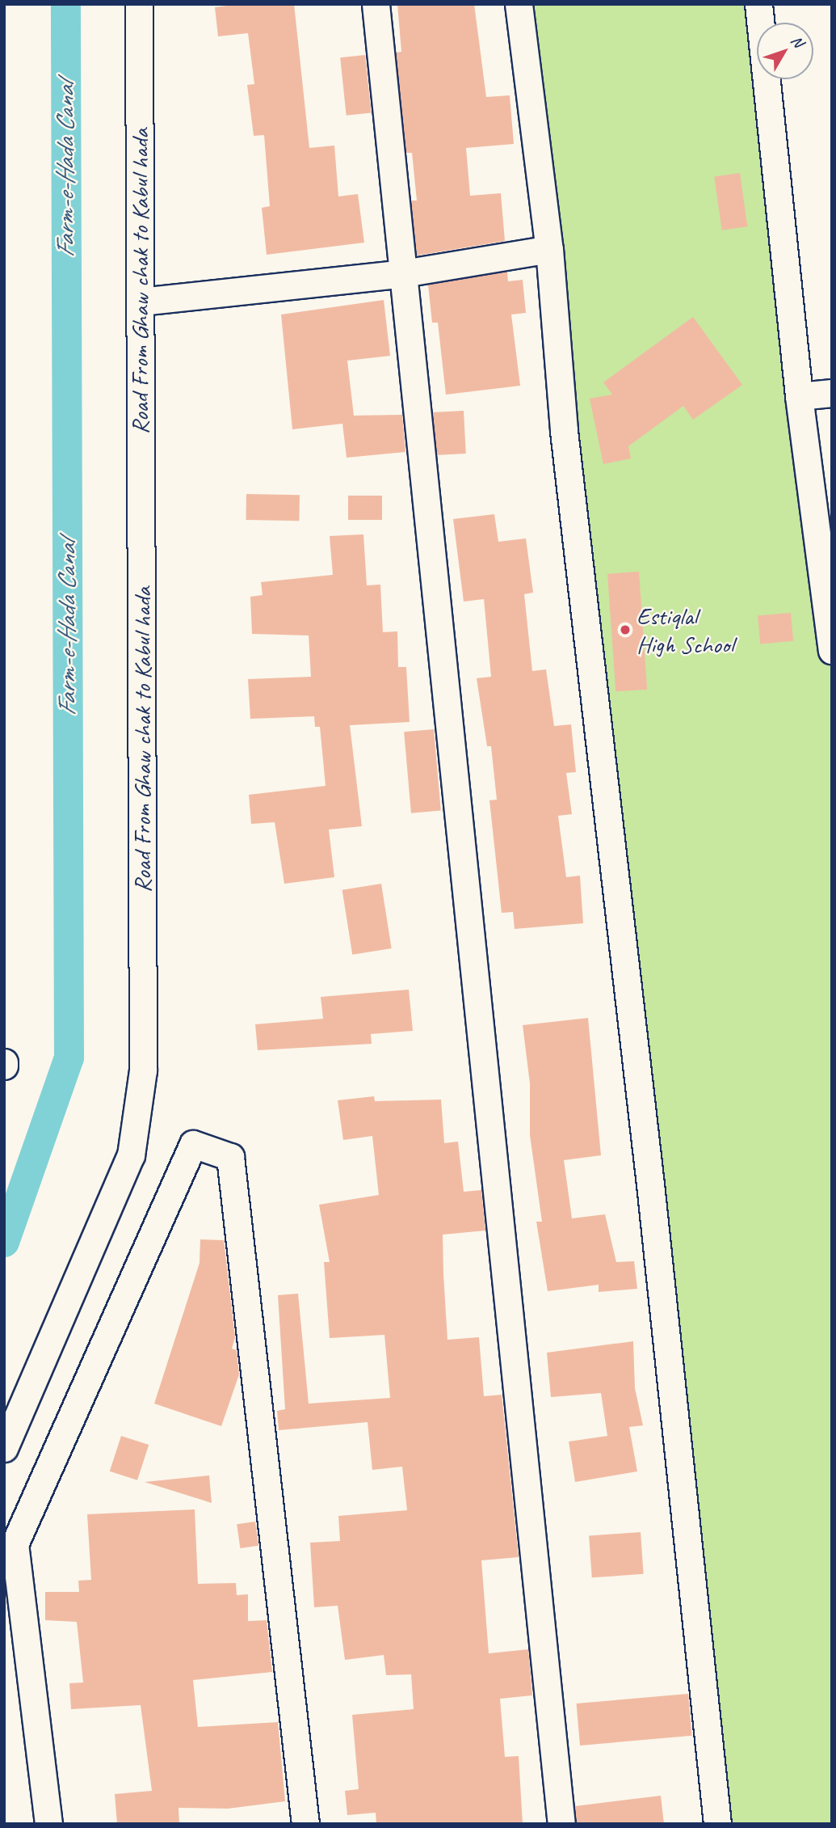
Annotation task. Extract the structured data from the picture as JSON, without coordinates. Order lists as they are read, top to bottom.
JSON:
{
  "streets": {
    "street": ["Road From Ghaw chak to Kabul hada"]
  },
  "water": ["Farm-e-Hada Canal"],
  "places": ["Estiqlal High School"],
  "north": "top right"
}
